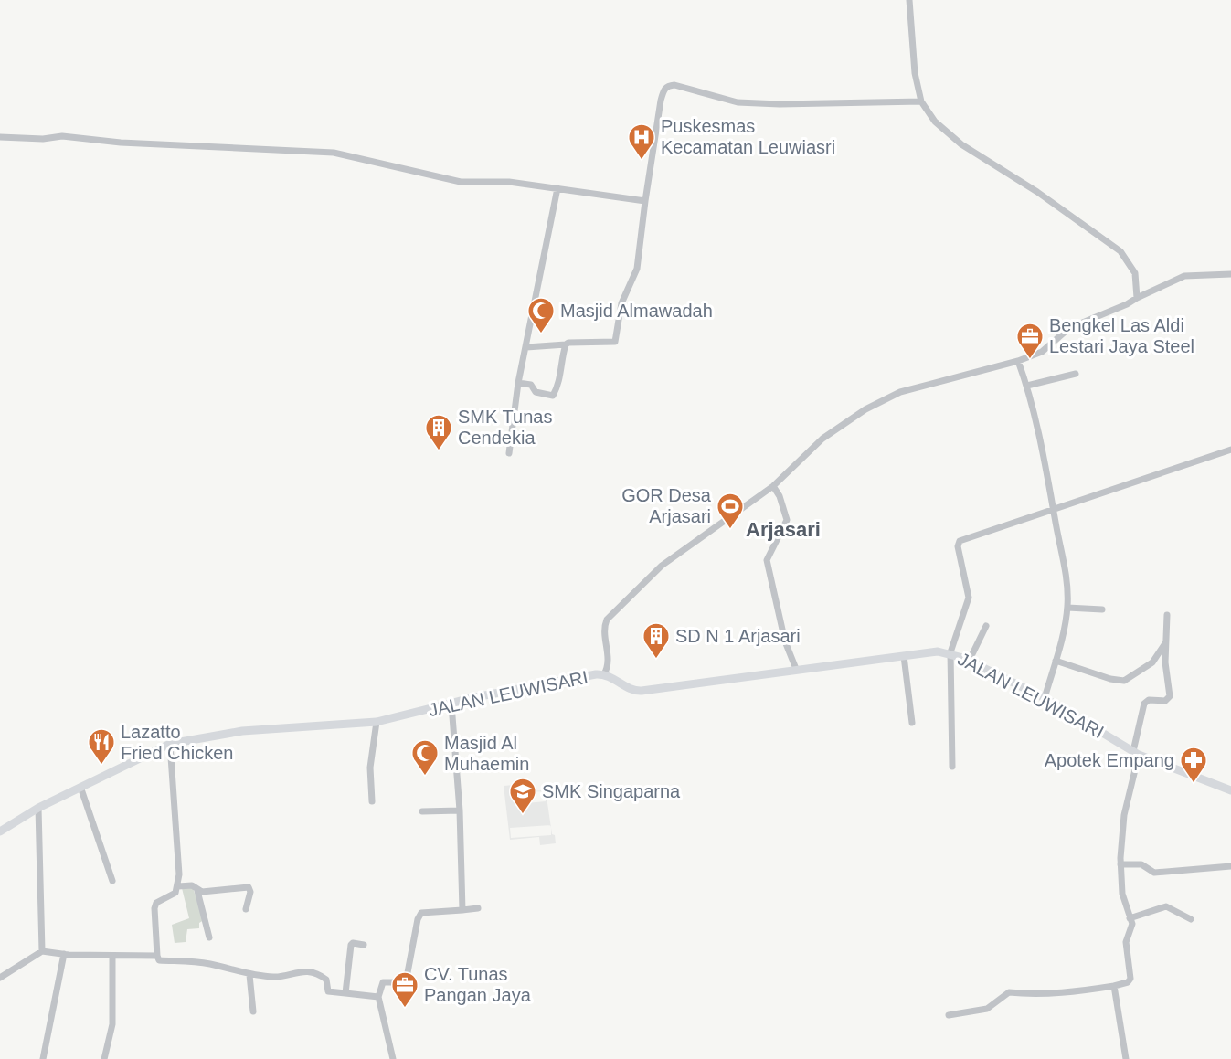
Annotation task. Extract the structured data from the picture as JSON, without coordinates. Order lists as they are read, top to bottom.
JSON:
{
  "streets": {
    "main road": ["JALAN LEUWISARI"]
  },
  "districts": ["Arjasari"],
  "places": {
    "hospital": ["Puskesmas Kecamatan Leuwiasri"],
    "mosque": ["Masjid Almawadah", "Masjid Al Muhaemin"],
    "office": ["Bengkel Las Aldi Lestari Jaya Steel", "CV. Tunas Pangan Jaya"],
    "building": ["SMK Tunas Cendekia", "SD N 1 Arjasari"],
    "sports": ["GOR Desa Arjasari"],
    "restaurant": ["Lazatto Fried Chicken"],
    "pharmacy": ["Apotek Empang"],
    "school or university": ["SMK Singaparna"]
  }
}
